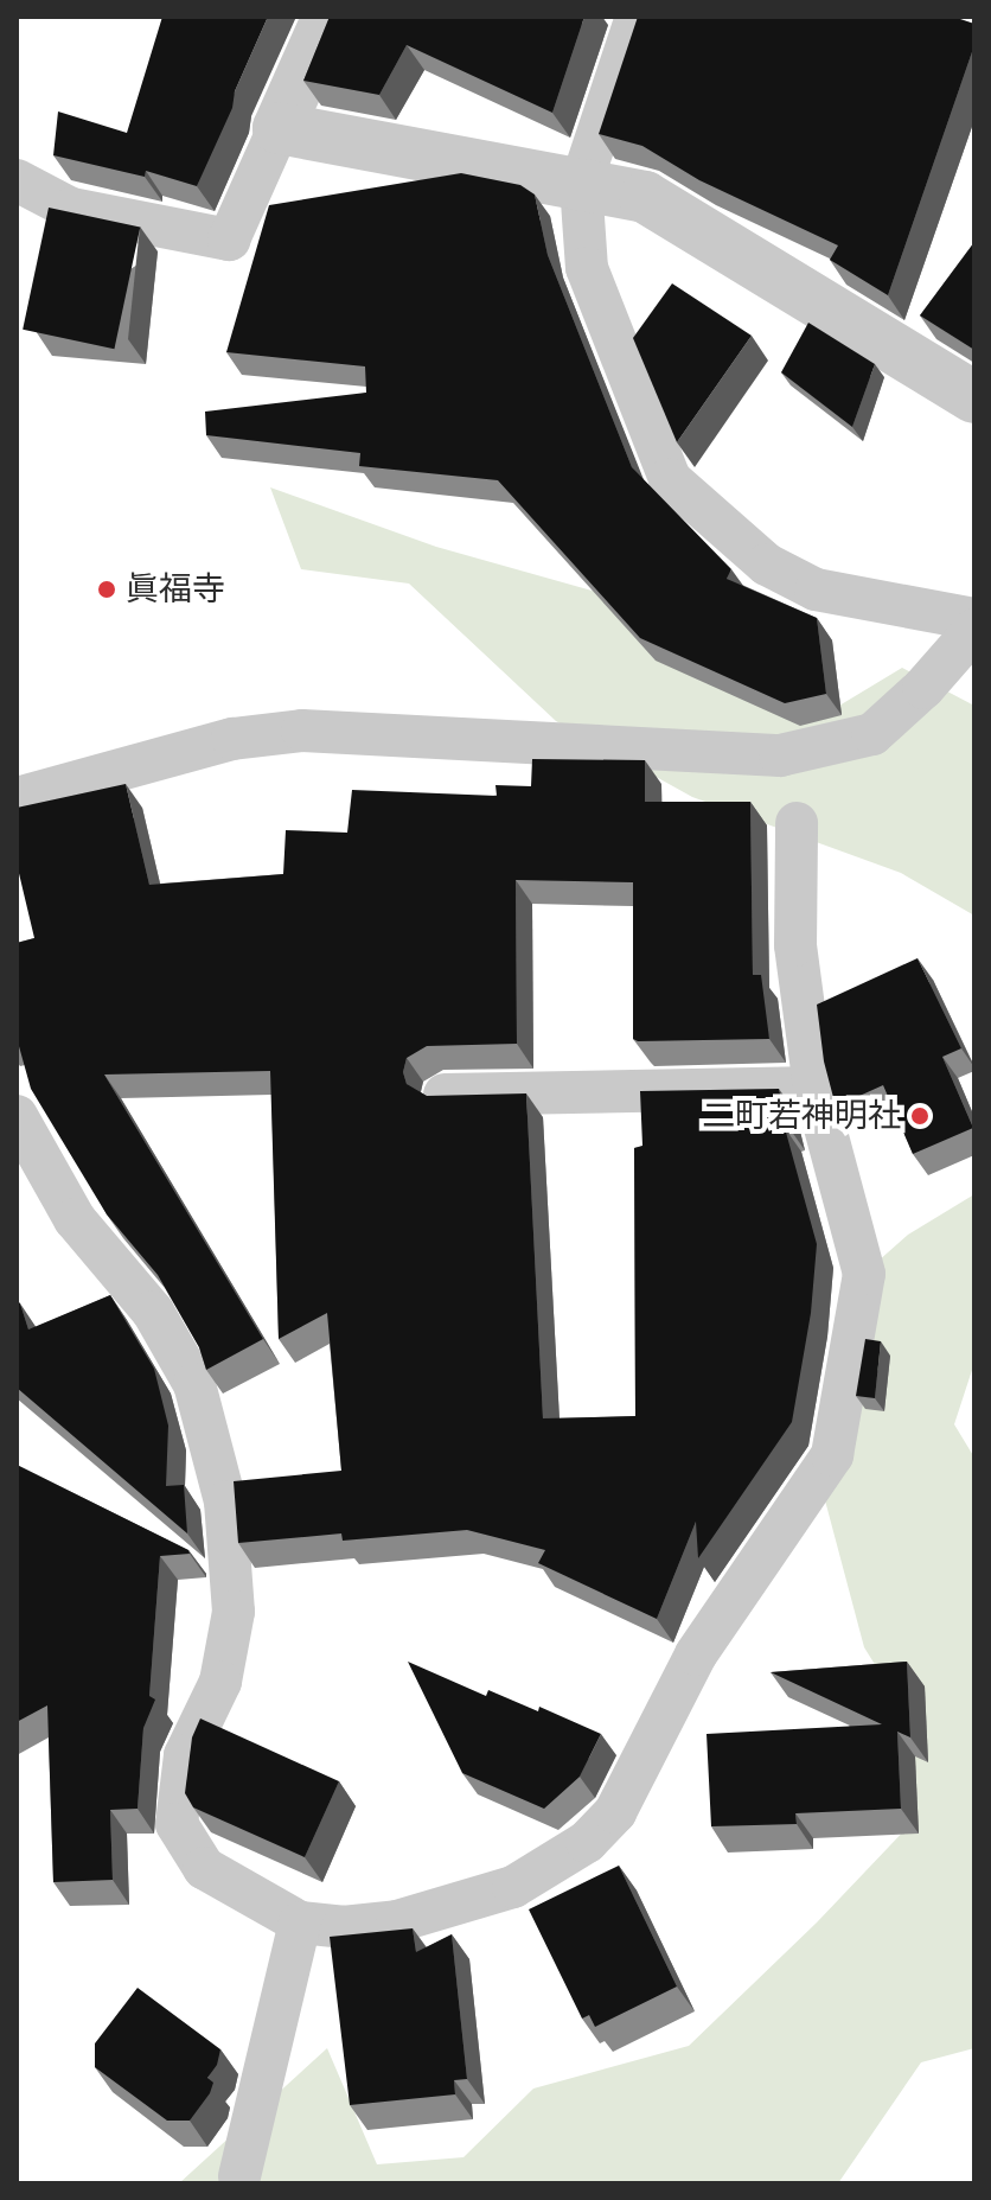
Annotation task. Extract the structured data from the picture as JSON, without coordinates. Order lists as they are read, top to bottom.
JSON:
{
  "places": ["眞福寺", "二町若神明社"]
}
